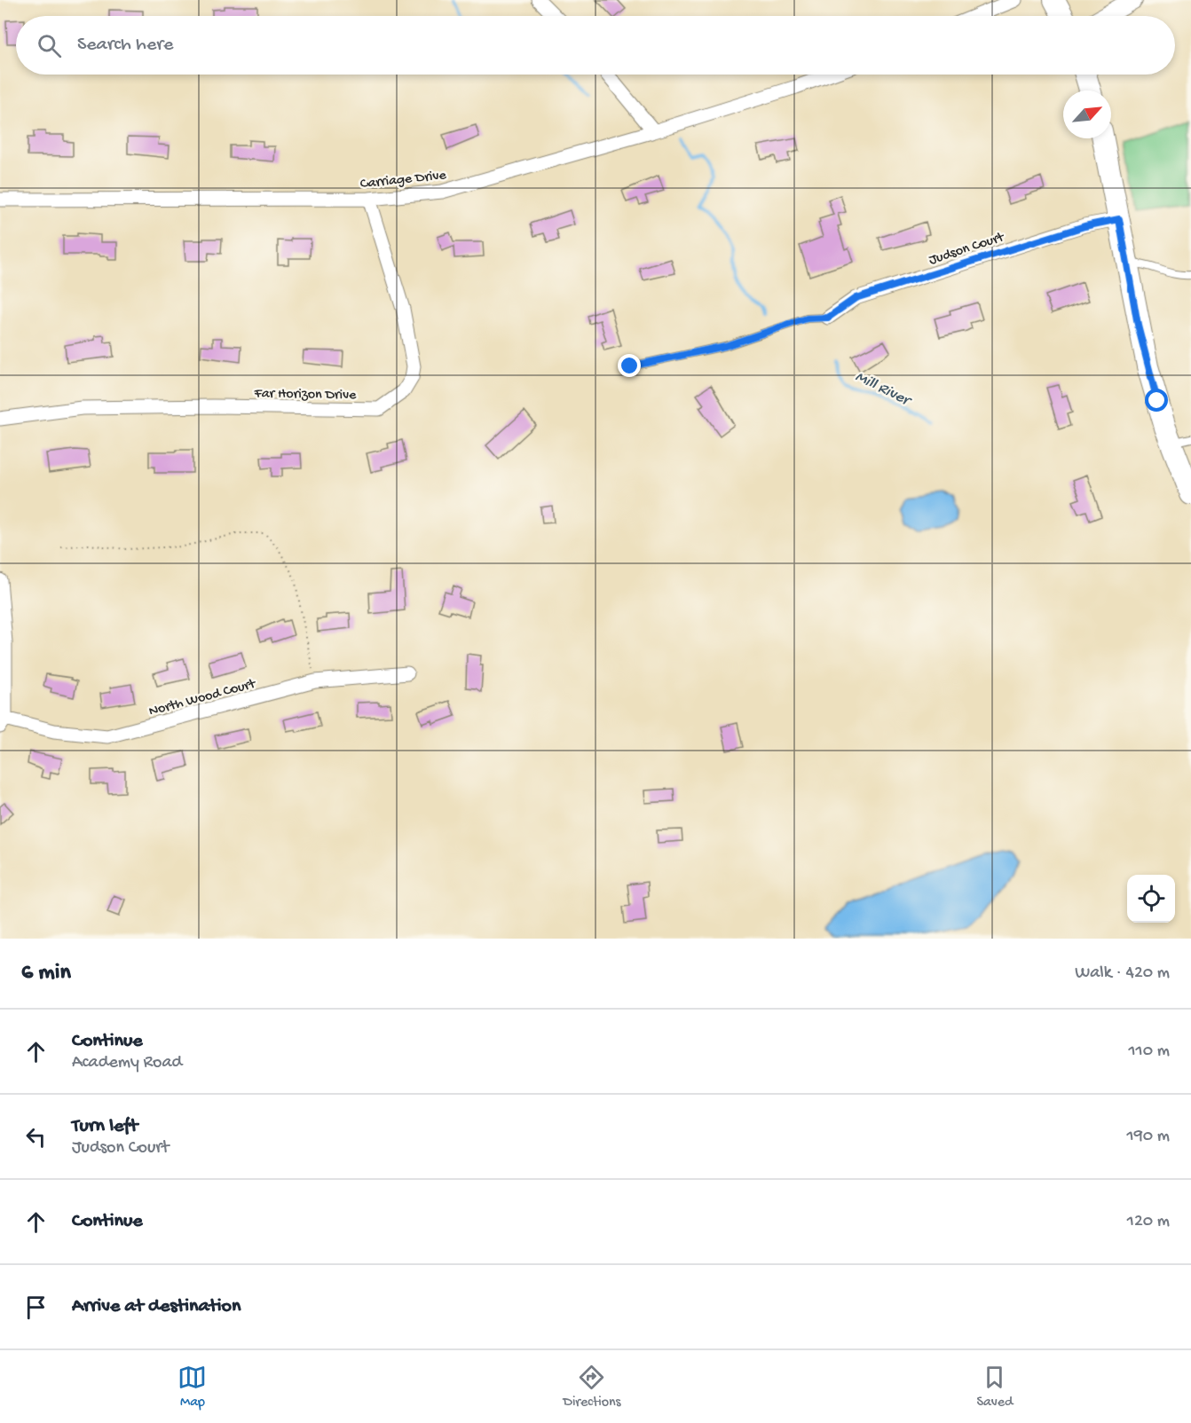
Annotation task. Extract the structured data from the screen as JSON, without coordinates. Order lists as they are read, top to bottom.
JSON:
{
  "streets": {
    "street": [
      "Carriage Drive",
      "Judson Court",
      "Far Horizon Drive",
      "North Wood Court"
    ]
  },
  "crossings": [
    ["Carriage Drive", "Far Horizon Drive"]
  ],
  "water": ["Mill River"],
  "north": "top right",
  "page": {
    "search": "Search here",
    "heading": ["6 min", "Walk · 420 m"],
    "list": [
      ["Continue", "Academy Road", "110 m"],
      ["Turn left", "Judson Court", "190 m"],
      ["Continue", "120 m"],
      "Arrive at destination"
    ],
    "nav": ["Map", "Directions", "Saved"]
  }
}
